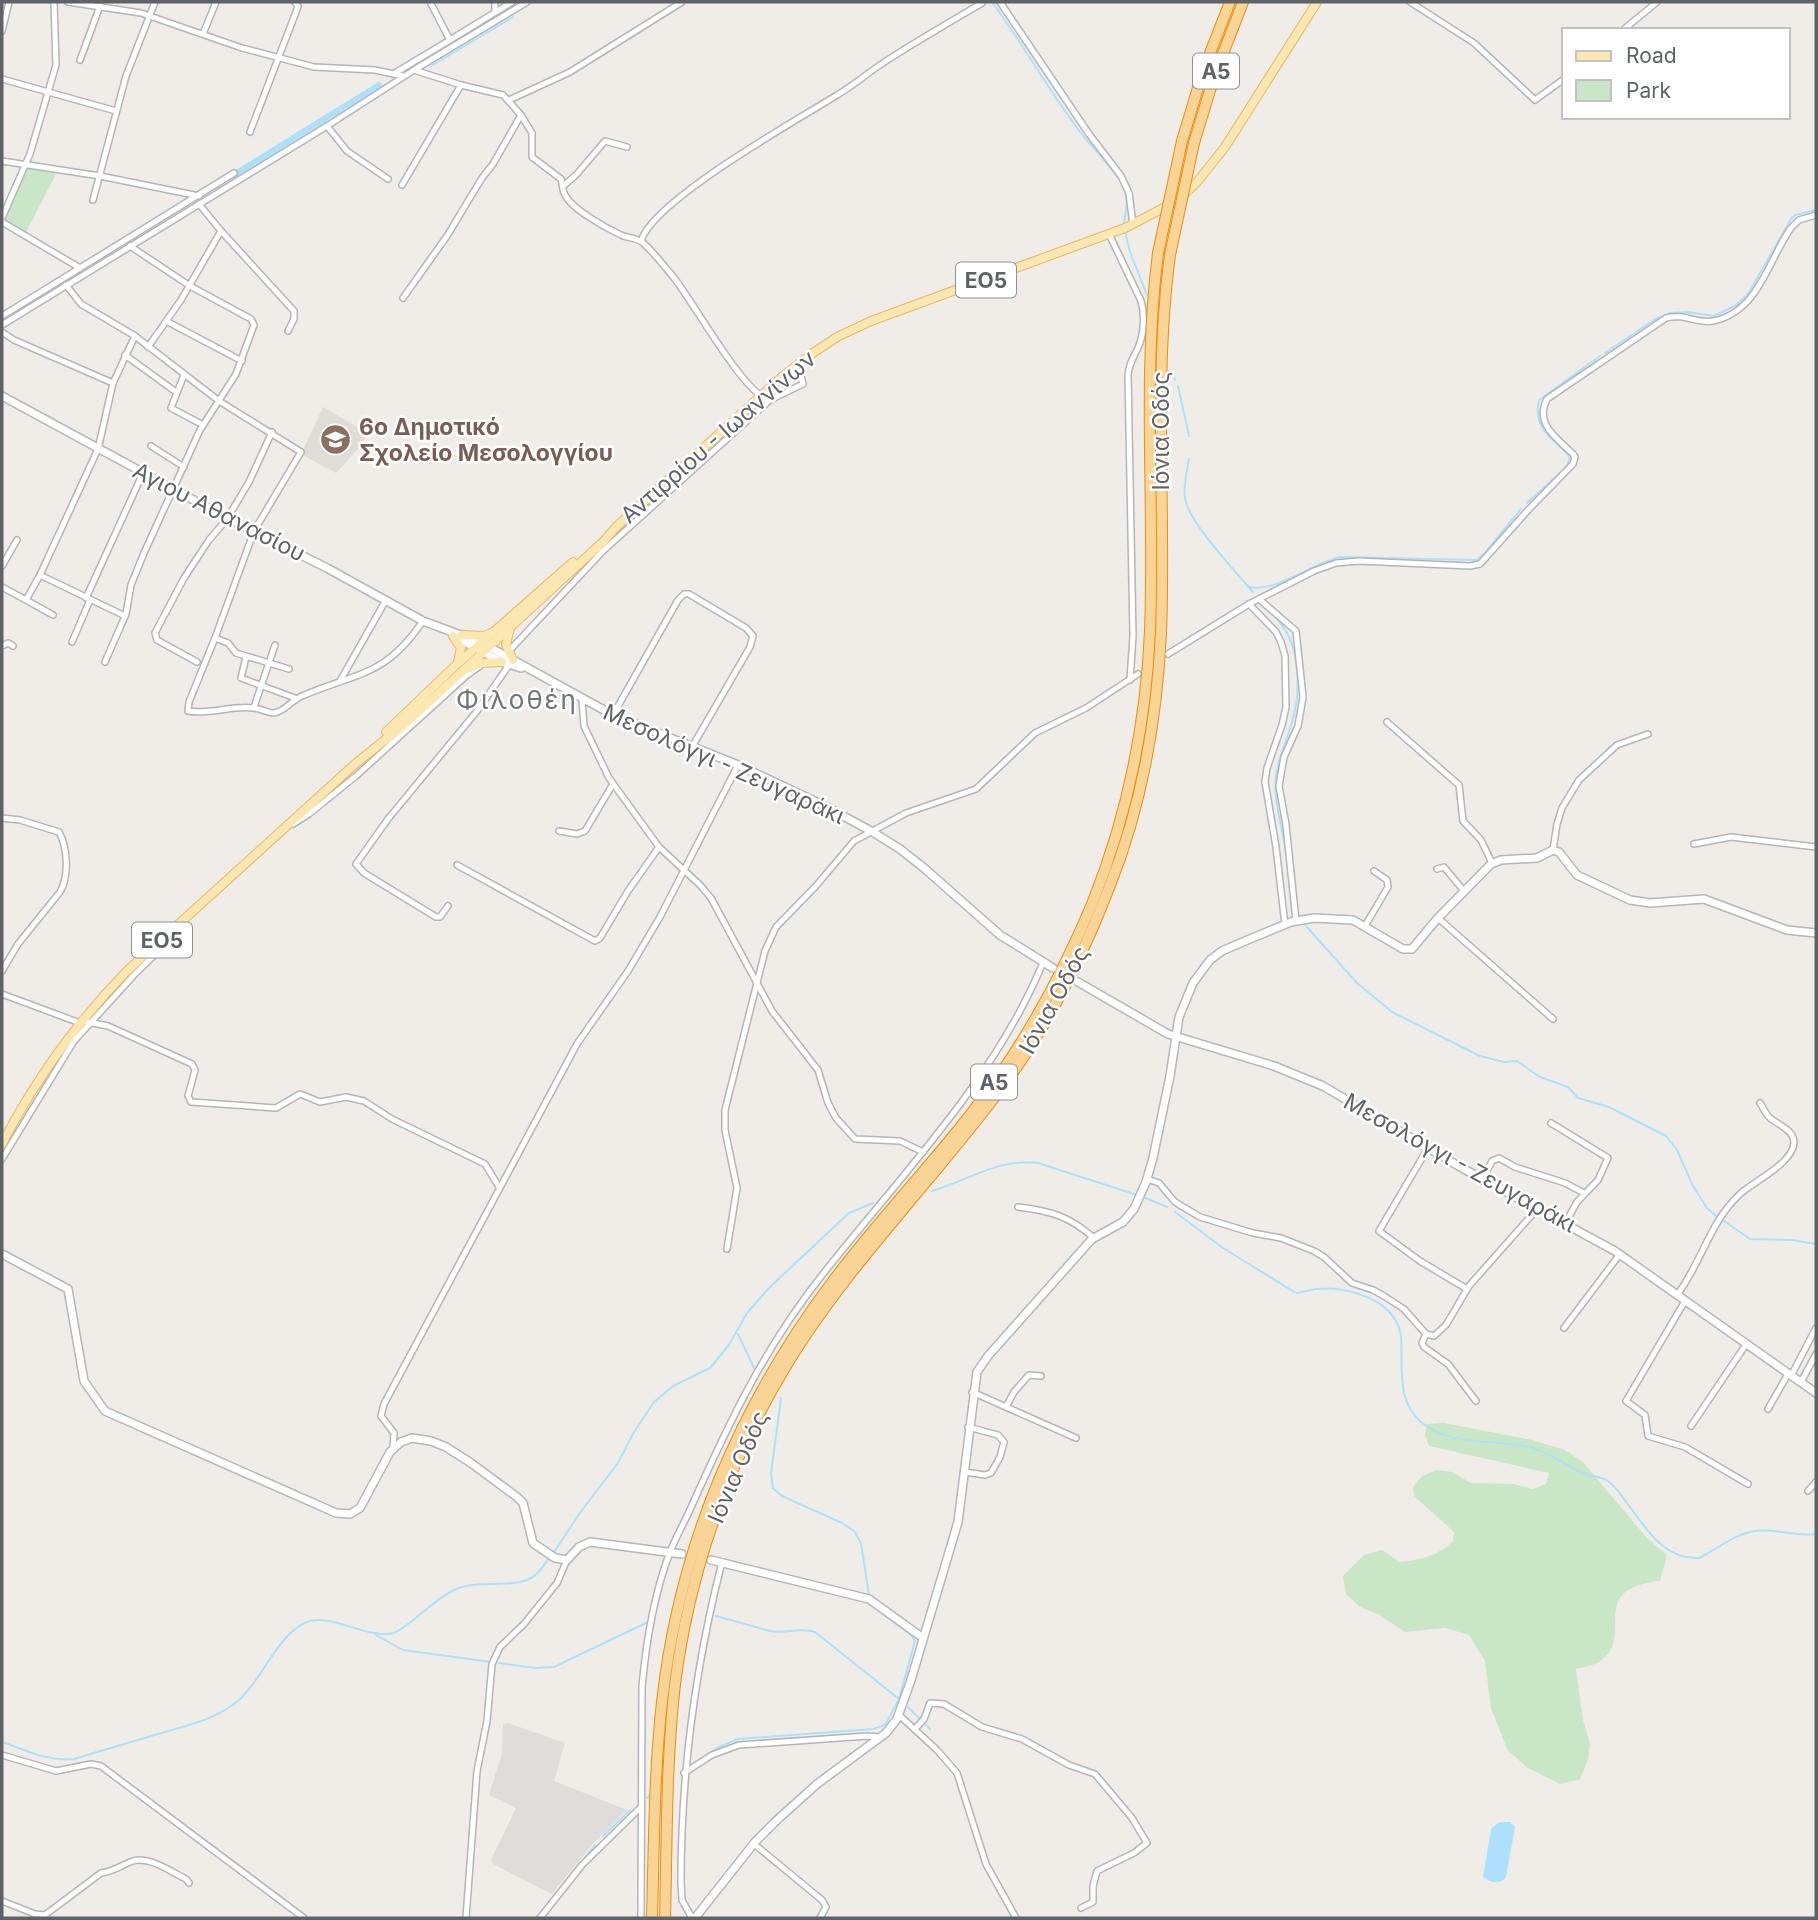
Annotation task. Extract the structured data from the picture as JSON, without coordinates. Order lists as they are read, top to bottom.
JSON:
{
  "streets": {
    "highway": ["Α5", "Ιόνια Οδός"],
    "main road": [
      "ΕΟ5",
      "Αντιρρίου - Ιωαννίνων",
      "Αγιου Αθανασίου",
      "Μεσολόγγι - Ζευγαράκι"
    ]
  },
  "crossings": [
    ["Αντιρρίου - Ιωαννίνων", "Αγιου Αθανασίου"],
    ["Αντιρρίου - Ιωαννίνων", "Μεσολόγγι - Ζευγαράκι"],
    ["Αγιου Αθανασίου", "Μεσολόγγι - Ζευγαράκι"]
  ],
  "districts": ["Φιλοθέη"],
  "places": {
    "school or university": ["6ο Δημοτικό Σχολείο Μεσολογγίου"]
  },
  "legend": ["Road", "Park"]
}
